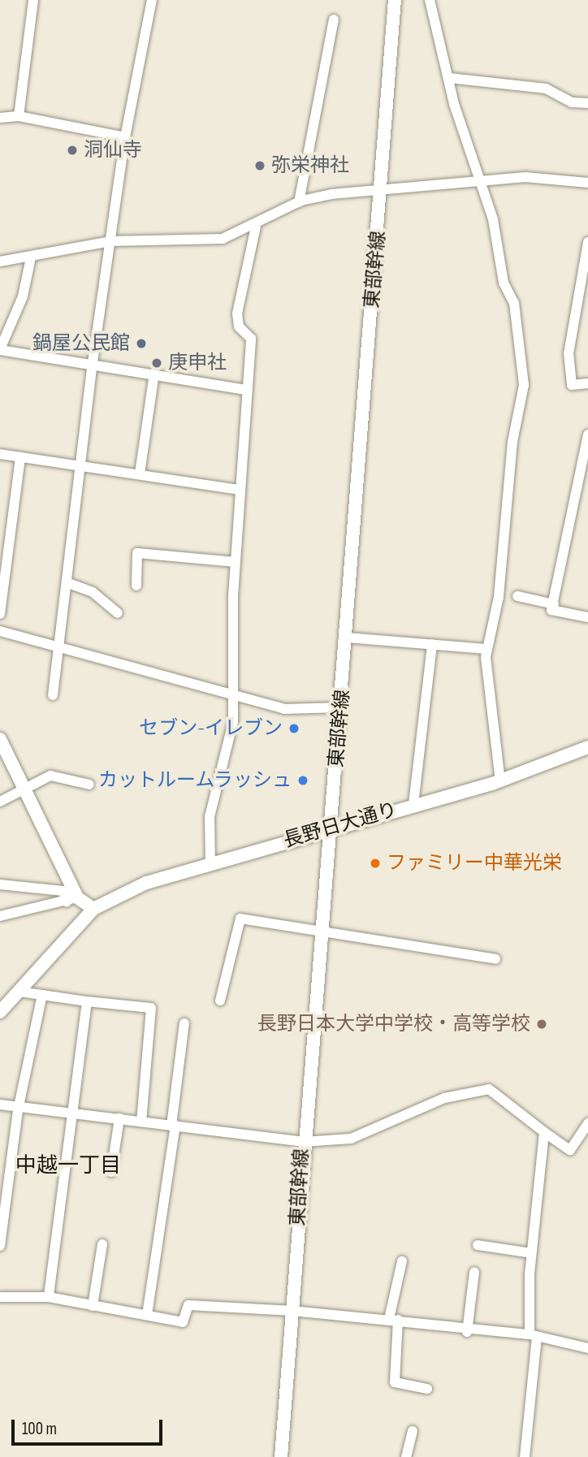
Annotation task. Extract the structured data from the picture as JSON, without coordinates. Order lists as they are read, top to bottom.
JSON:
{
  "streets": {
    "street": ["東部幹線", "長野日大通り"]
  },
  "crossings": [
    ["東部幹線", "長野日大通り"]
  ],
  "districts": ["中越一丁目"],
  "places": [
    "洞仙寺",
    "弥栄神社",
    "鍋屋公民館",
    "庚申社",
    "セブン-イレブン",
    "カットルームラッシュ",
    "ファミリー中華光栄",
    "長野日本大学中学校・高等学校"
  ],
  "scale_bar": "100 m"
}
